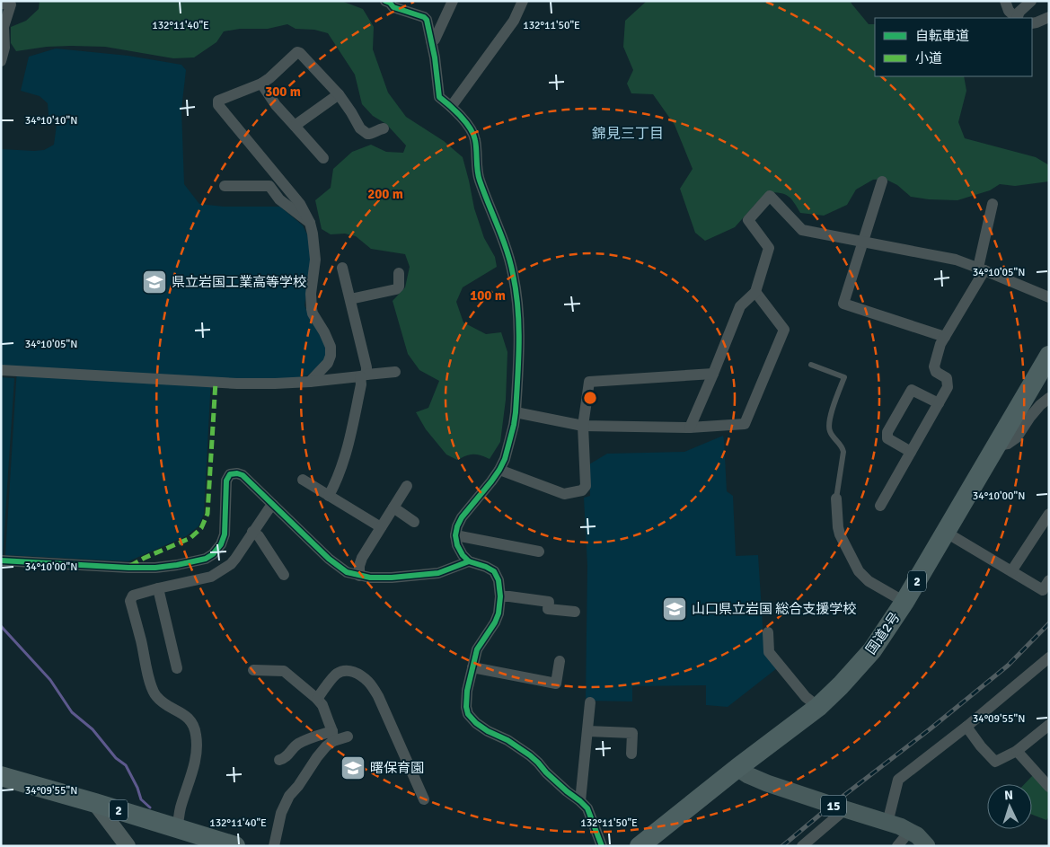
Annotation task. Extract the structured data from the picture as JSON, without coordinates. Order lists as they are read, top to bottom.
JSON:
{
  "streets": {
    "highway": ["2", "国道2号"],
    "main road": ["15"]
  },
  "crossings": [
    ["国道2号", "15"]
  ],
  "districts": ["錦見三丁目"],
  "places": {
    "school or university": ["県立岩国工業高等学校", "山口県立岩国 総合支援学校", "曙保育園"]
  },
  "legend": ["自転車道", "小道"],
  "north": "top",
  "coordinates": [
    "132°11'40\"E",
    "132°11'50\"E",
    "34°10'10\"N",
    "34°10'05\"N",
    "34°10'00\"N",
    "34°09'55\"N"
  ],
  "rings": ["300 m", "200 m", "100 m"]
}
